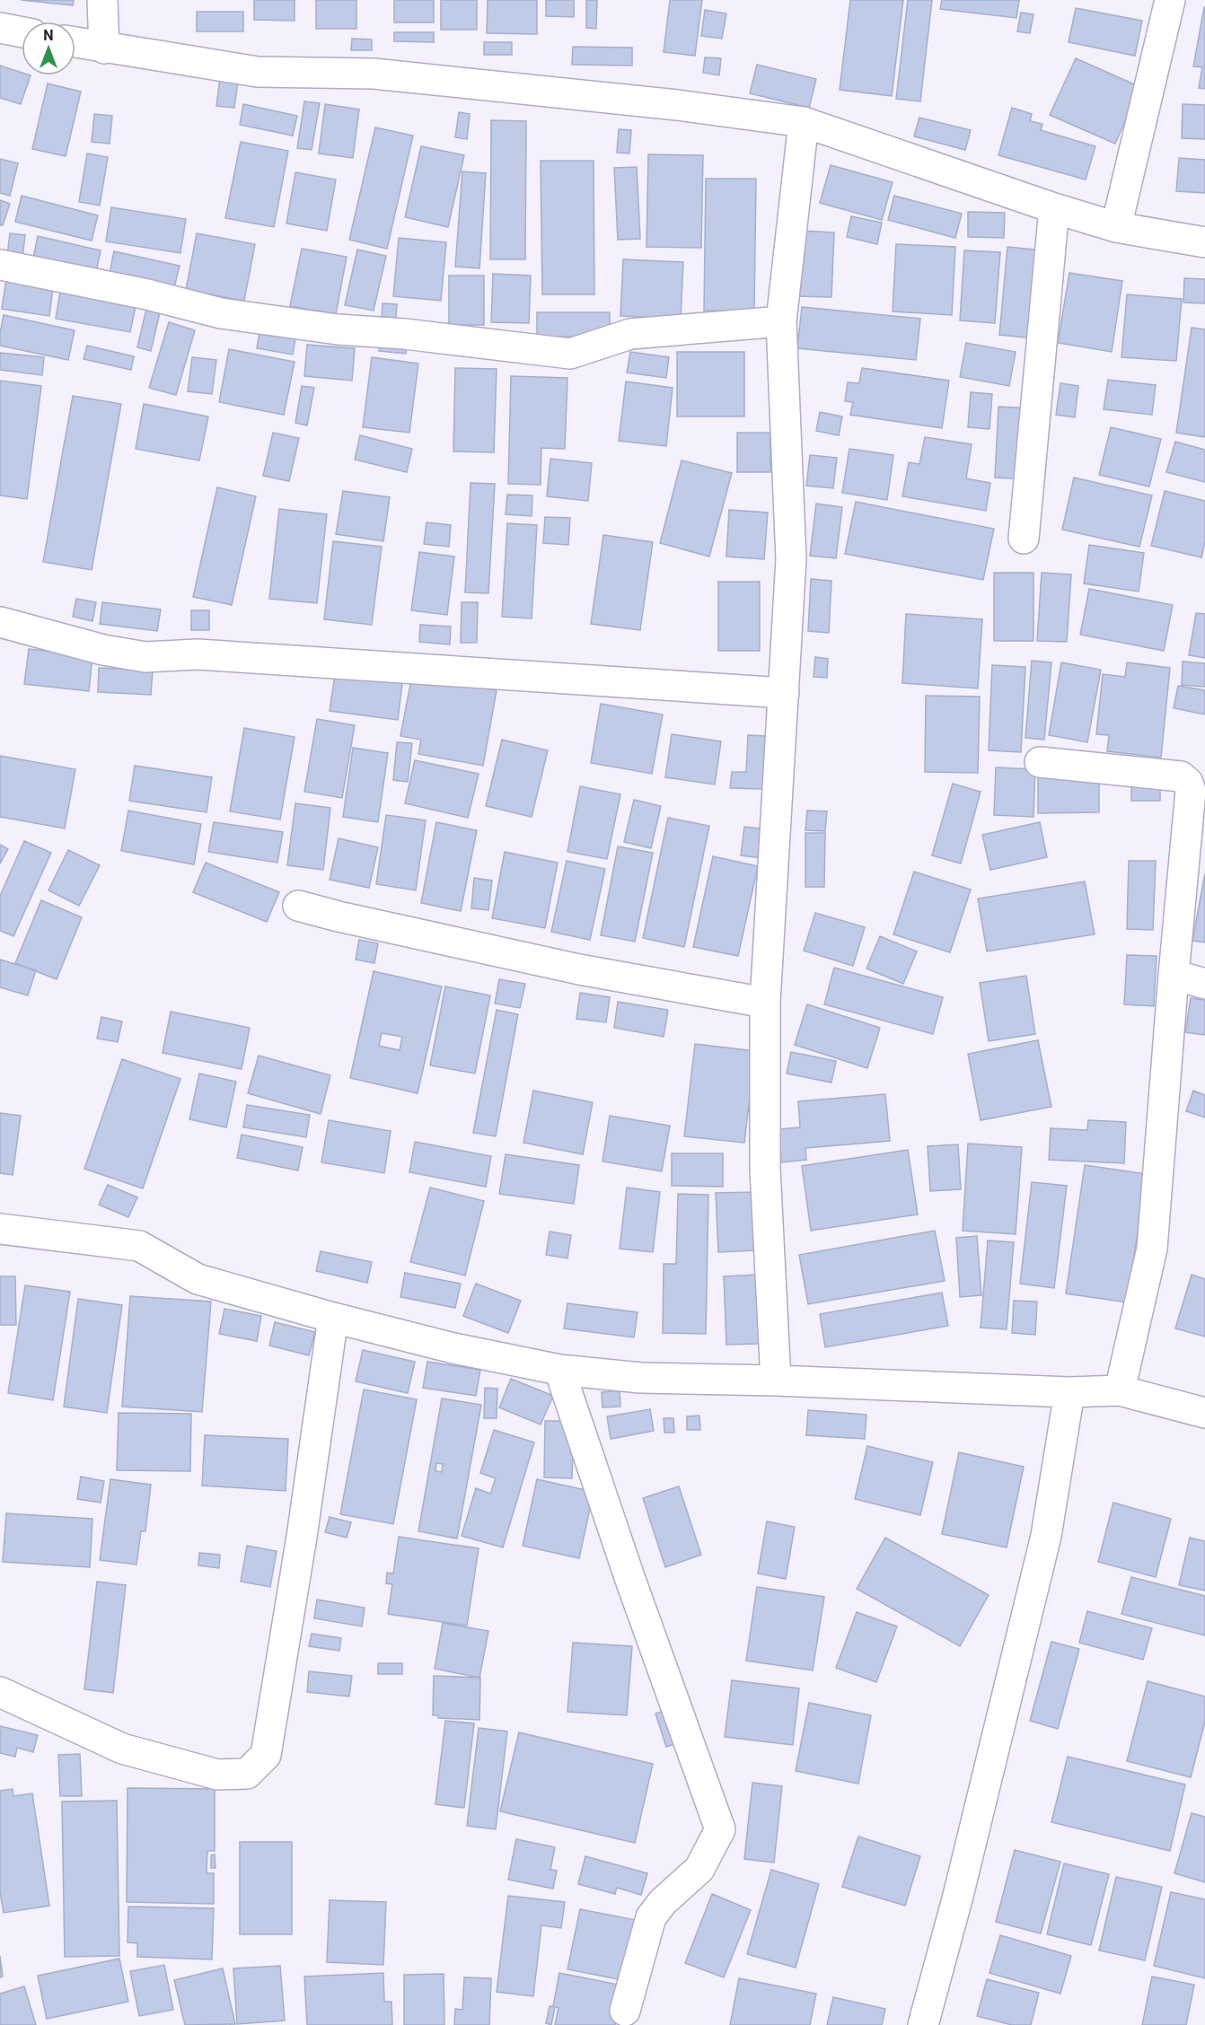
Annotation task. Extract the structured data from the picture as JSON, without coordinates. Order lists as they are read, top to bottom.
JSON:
{
  "north": "top"
}
